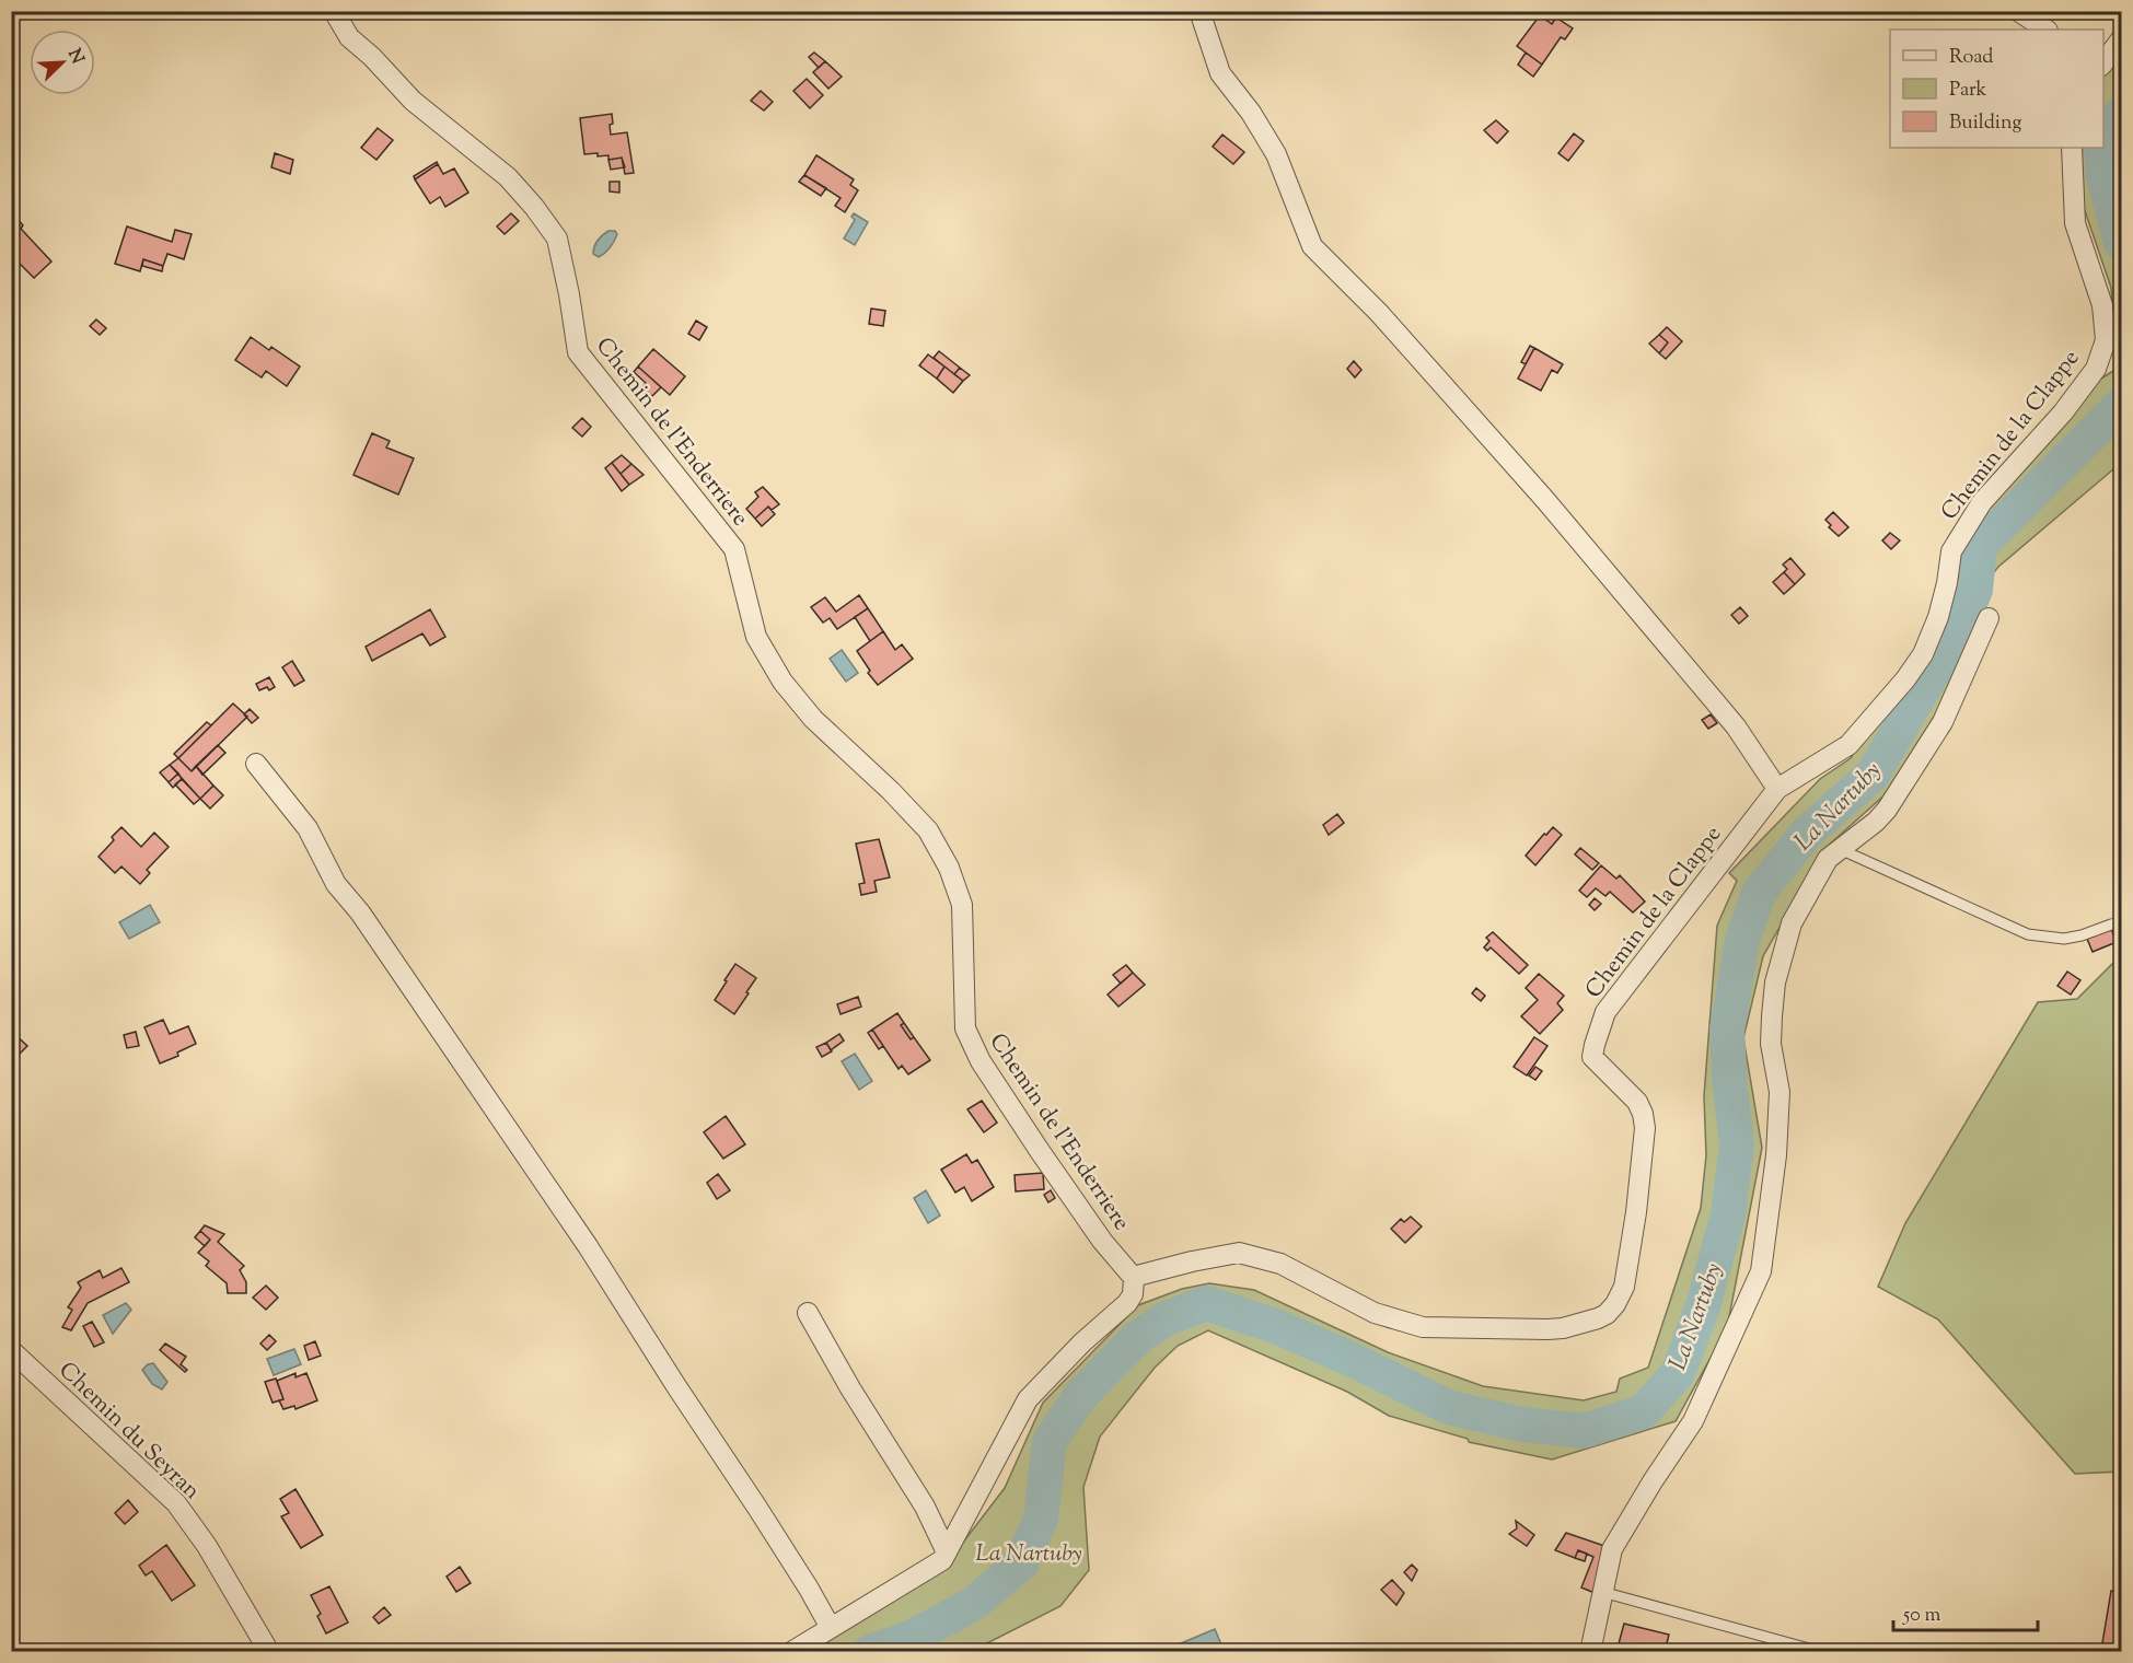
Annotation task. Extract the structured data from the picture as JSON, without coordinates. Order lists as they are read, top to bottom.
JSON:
{
  "streets": {
    "street": ["Chemin de l'Enderriere", "Chemin de la Clappe", "Chemin du Seyran"]
  },
  "crossings": [
    ["Chemin de l'Enderriere", "Chemin de la Clappe"]
  ],
  "water": ["La Nartuby"],
  "parks": ["La Nartuby"],
  "legend": ["Road", "Park", "Building"],
  "scale_bar": "50 m",
  "north": "top right"
}
